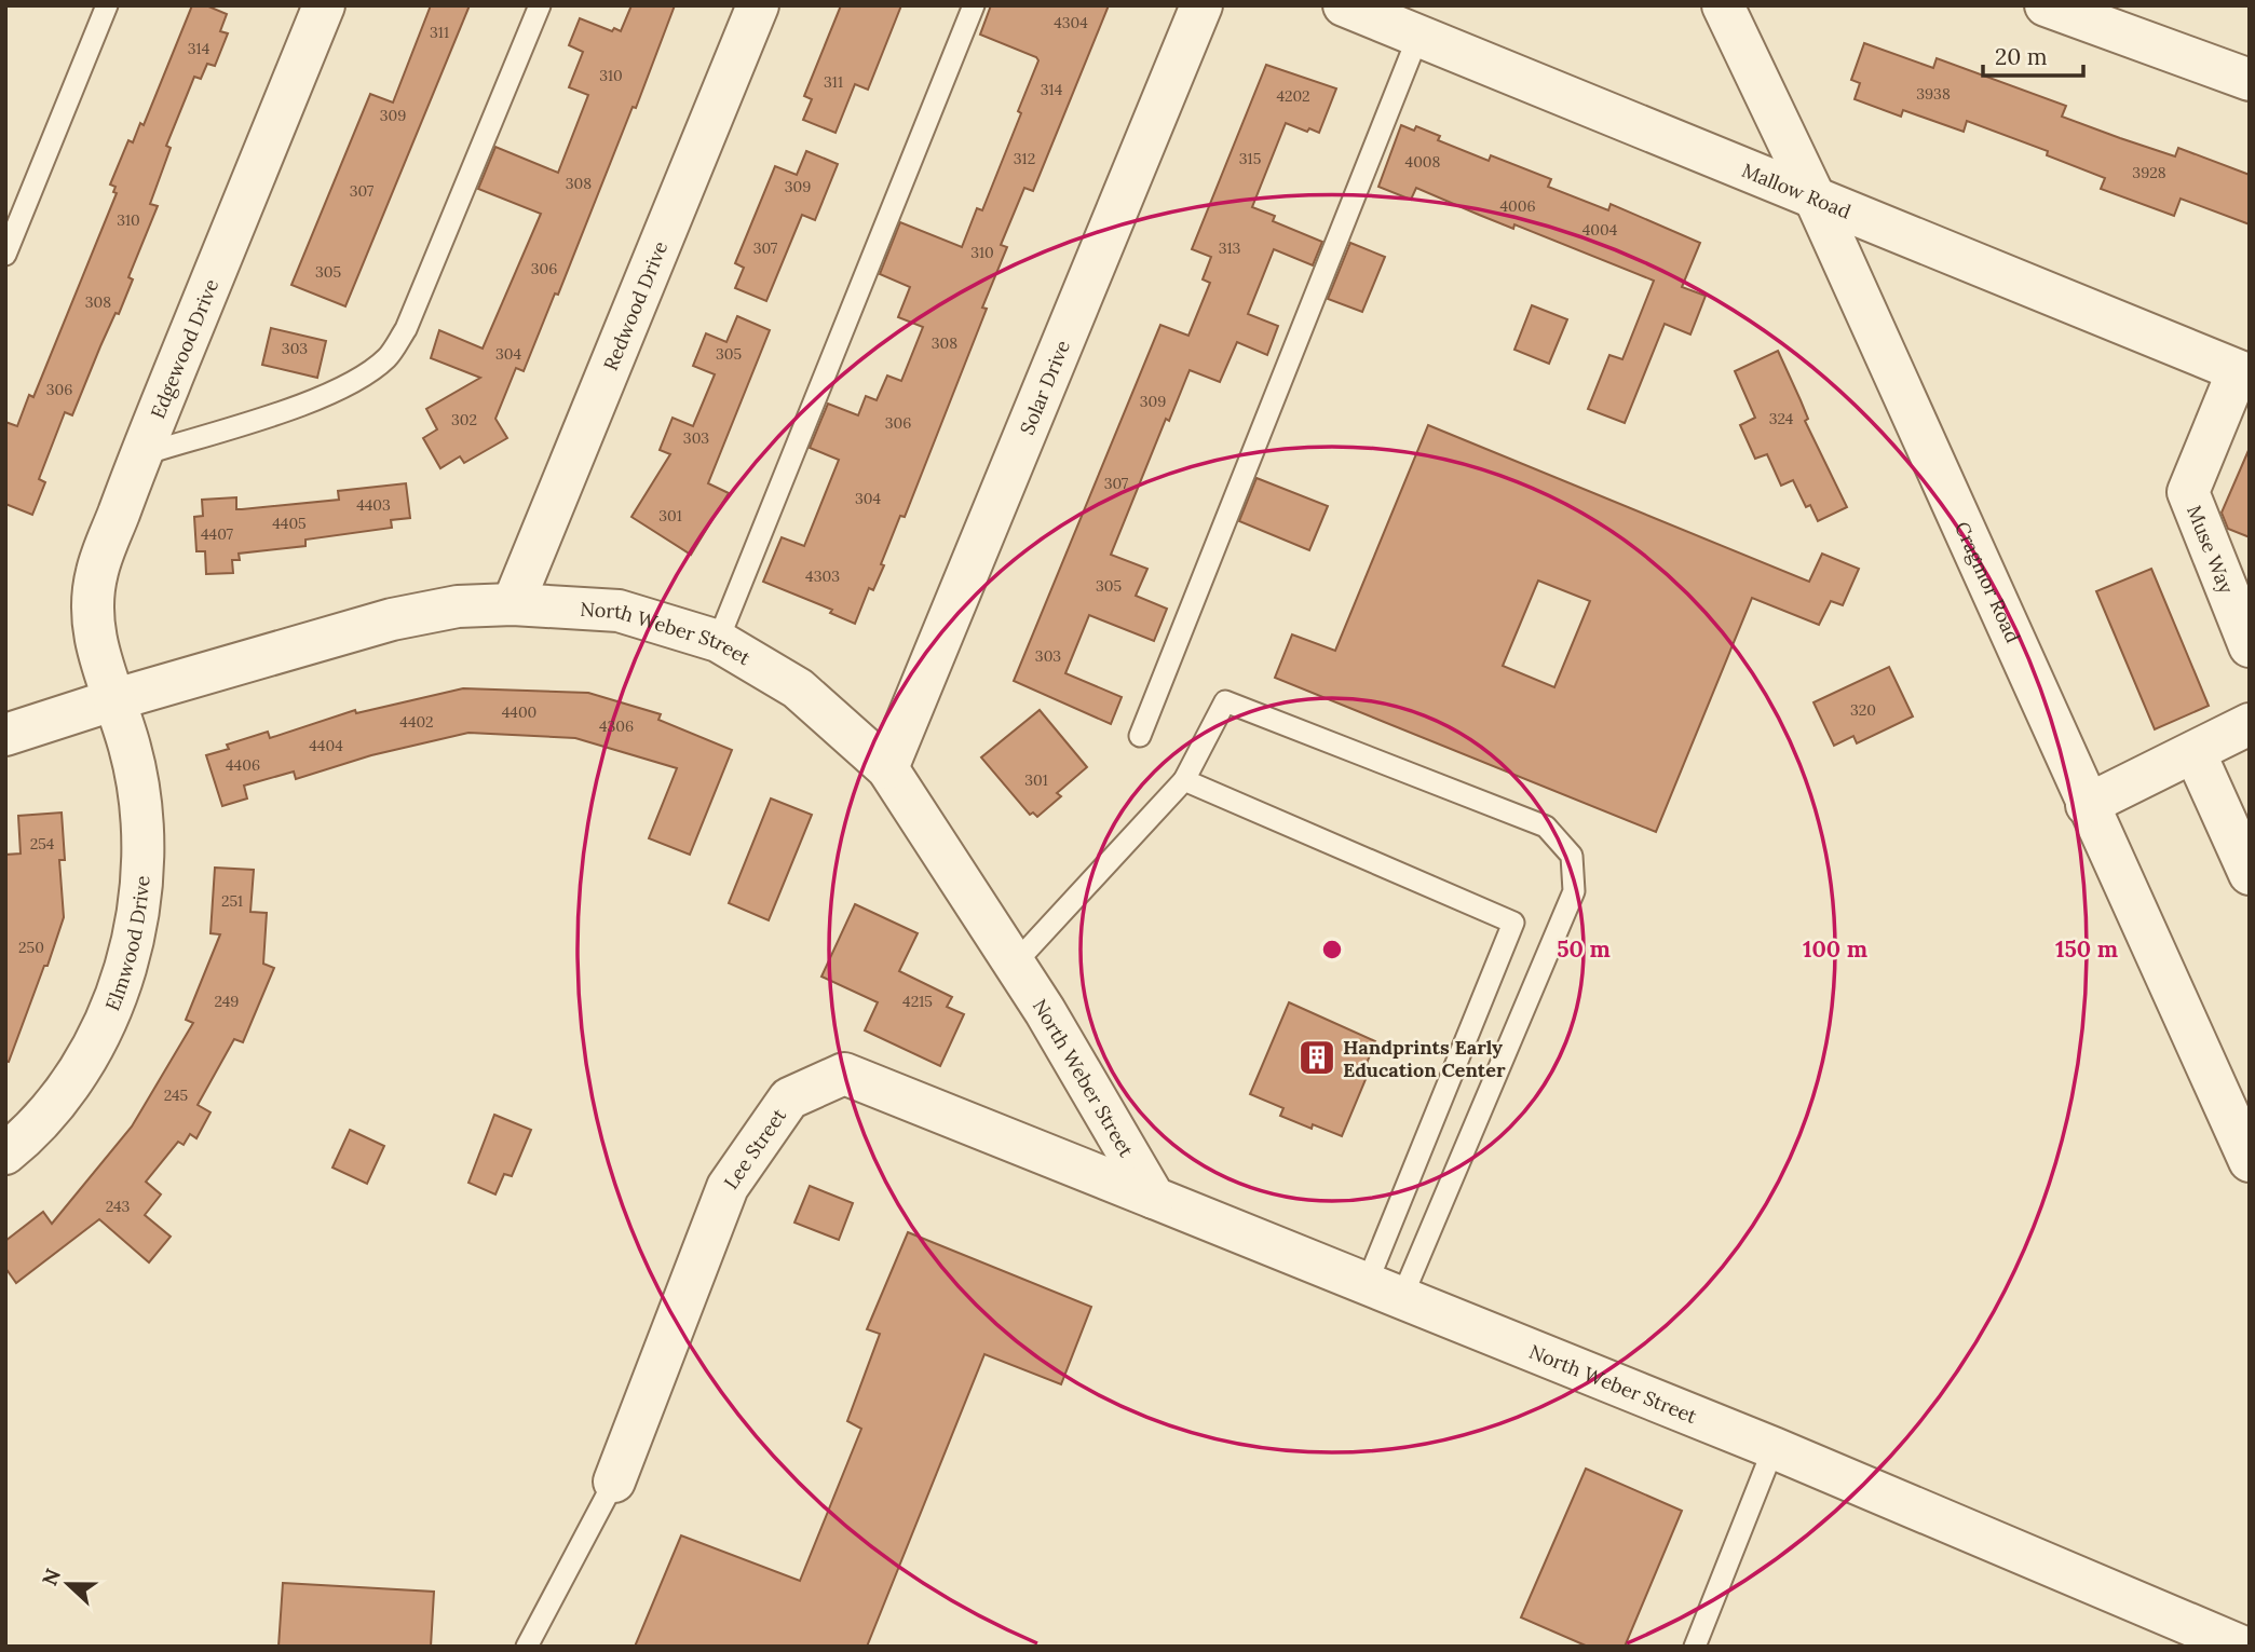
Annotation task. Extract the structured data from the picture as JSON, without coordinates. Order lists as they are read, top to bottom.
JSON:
{
  "streets": {
    "street": [
      "Mallow Road",
      "Redwood Drive",
      "Edgewood Drive",
      "Solar Drive",
      "Muse Way",
      "Cragmor Road",
      "North Weber Street",
      "Elmwood Drive",
      "Lee Street"
    ]
  },
  "crossings": [
    ["Mallow Road", "Muse Way"],
    ["Mallow Road", "Cragmor Road"],
    ["Redwood Drive", "North Weber Street"],
    ["Edgewood Drive", "North Weber Street"],
    ["Edgewood Drive", "Elmwood Drive"],
    ["Solar Drive", "North Weber Street"],
    ["North Weber Street", "Elmwood Drive"],
    ["North Weber Street", "Lee Street"]
  ],
  "places": {
    "building": ["Handprints Early Education Center"]
  },
  "house_numbers": [
    "4304",
    "311",
    "314",
    "310",
    "311",
    "314",
    "3938",
    "4202",
    "309",
    "312",
    "315",
    "4008",
    "3928",
    "308",
    "309",
    "307",
    "4006",
    "310",
    "4004",
    "307",
    "313",
    "310",
    "306",
    "305",
    "308",
    "308",
    "303",
    "304",
    "305",
    "306",
    "309",
    "324",
    "302",
    "306",
    "303",
    "307",
    "304",
    "4403",
    "301",
    "4405",
    "4407",
    "4303",
    "305",
    "303",
    "320",
    "4400",
    "4402",
    "4306",
    "4404",
    "4406",
    "301",
    "254",
    "251",
    "250",
    "249",
    "4215",
    "245",
    "243"
  ],
  "scale_bar": "20 m",
  "north": "left",
  "rings": ["50 m", "100 m", "150 m"]
}
